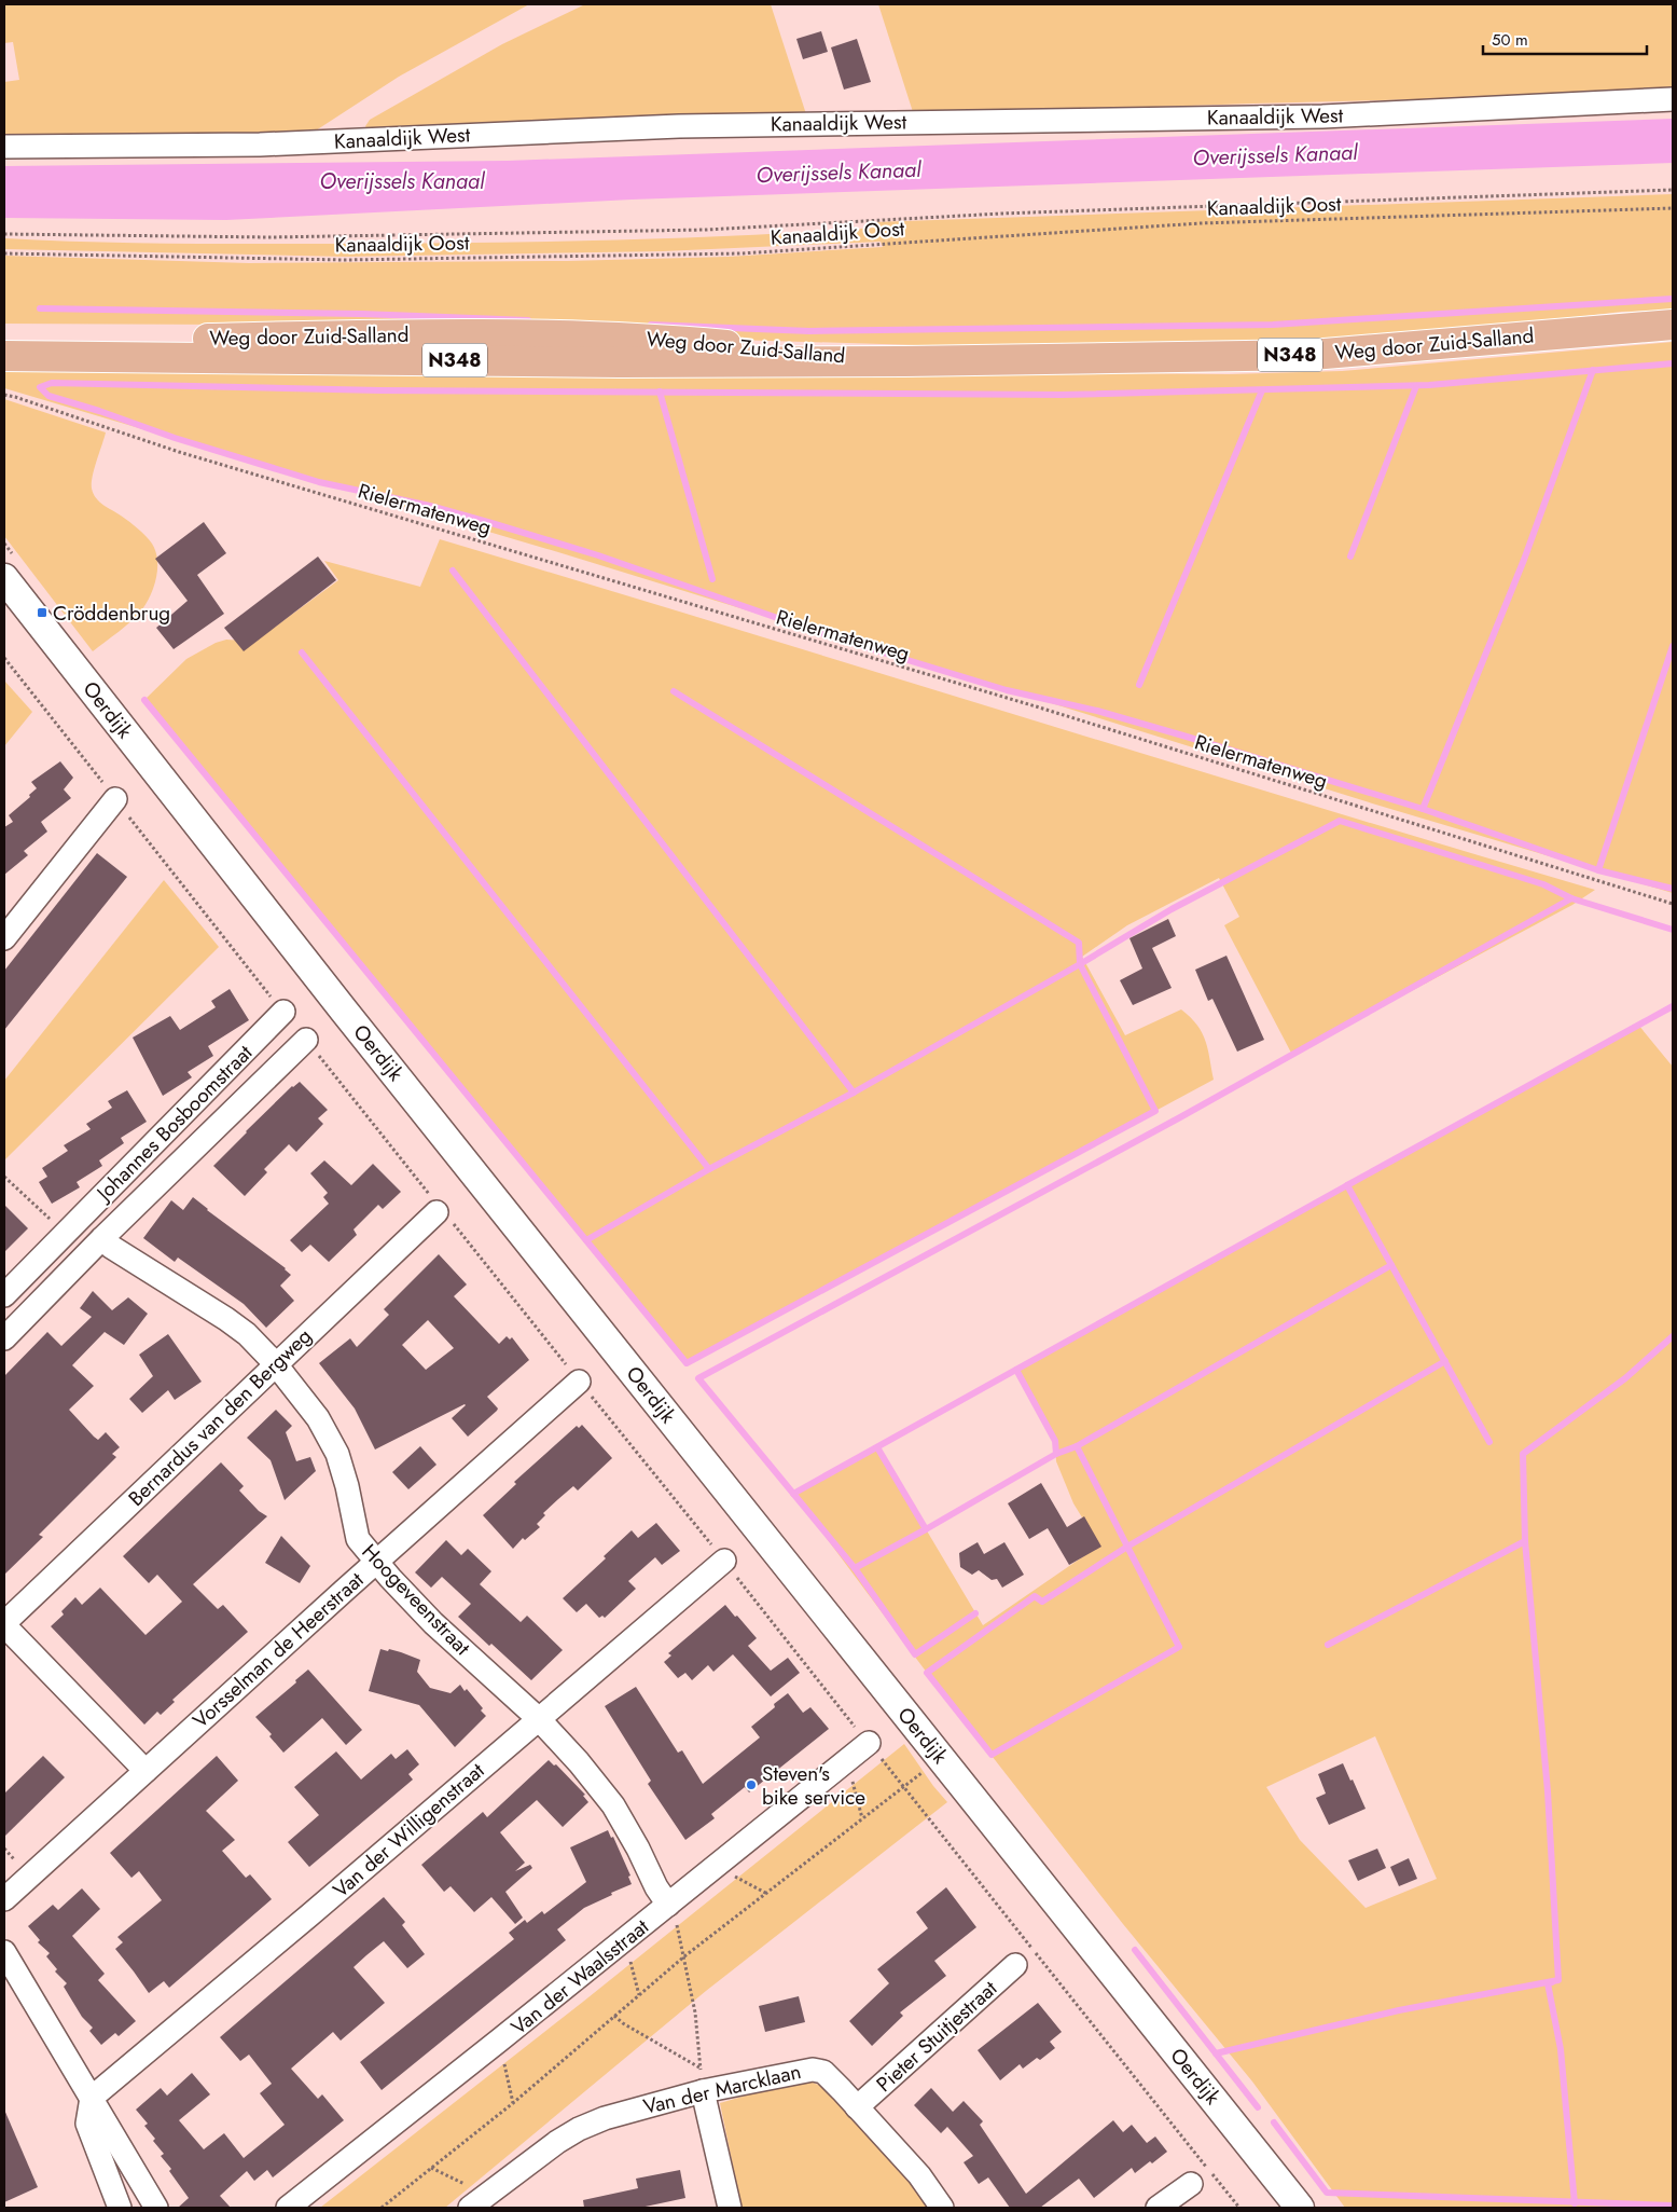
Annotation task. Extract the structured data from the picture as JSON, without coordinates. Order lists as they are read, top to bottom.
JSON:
{
  "streets": {
    "main road": ["Weg door Zuid-Salland", "N348"],
    "street": [
      "Kanaaldijk West",
      "Oerdijk",
      "Johannes Bosboomstraat",
      "Bernardus van den Bergweg",
      "Hoogeveenstraat",
      "Vorsselman de Heerstraat",
      "Van der Willigenstraat",
      "Van der Waalsstraat",
      "Pieter Stuitjestraat",
      "Van der Marcklaan"
    ],
    "path": ["Kanaaldijk Oost", "Rielermatenweg"]
  },
  "crossings": [
    ["Johannes Bosboomstraat", "Hoogeveenstraat"],
    ["Bernardus van den Bergweg", "Hoogeveenstraat"],
    ["Hoogeveenstraat", "Vorsselman de Heerstraat"],
    ["Hoogeveenstraat", "Van der Willigenstraat"],
    ["Hoogeveenstraat", "Van der Waalsstraat"],
    ["Pieter Stuitjestraat", "Van der Marcklaan"]
  ],
  "water": ["Overijssels Kanaal"],
  "places": {
    "transit": ["Cröddenbrug"],
    "other": ["Steven's bike service"]
  },
  "scale_bar": "50 m"
}
